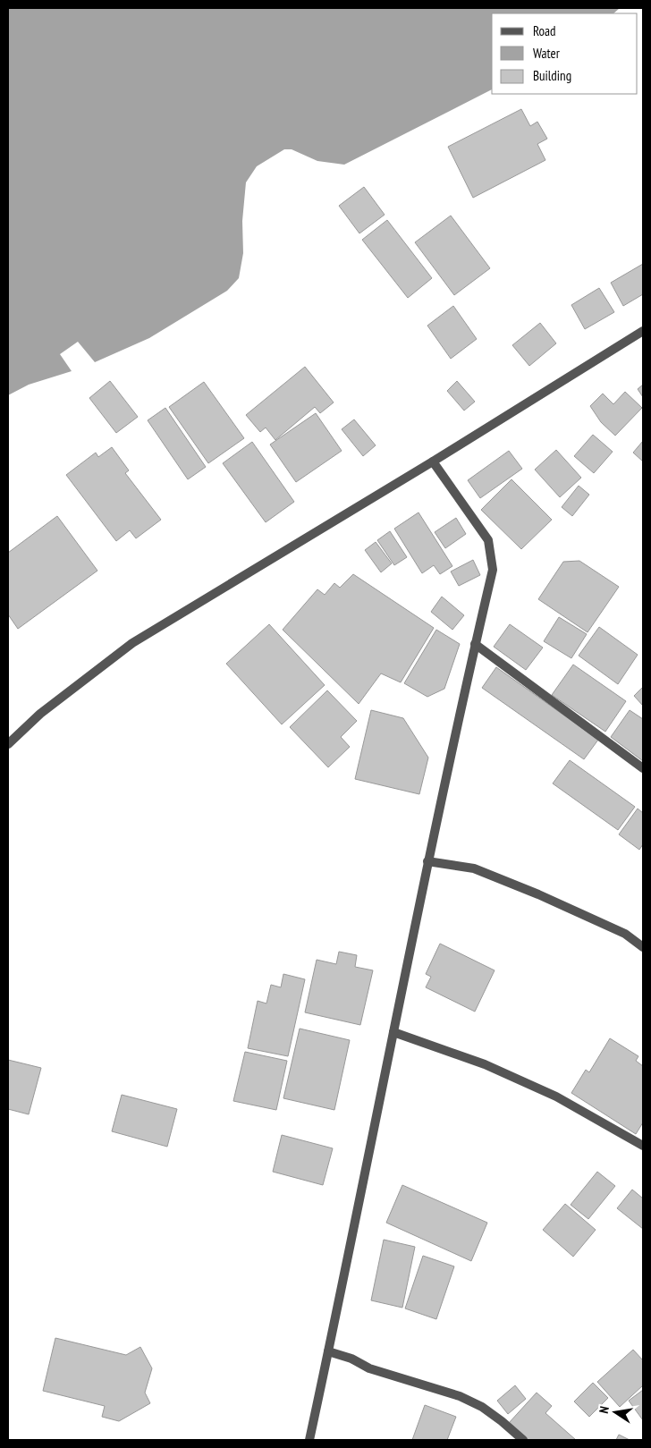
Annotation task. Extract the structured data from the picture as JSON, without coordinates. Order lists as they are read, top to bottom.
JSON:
{
  "legend": ["Road", "Water", "Building"],
  "north": "left"
}
